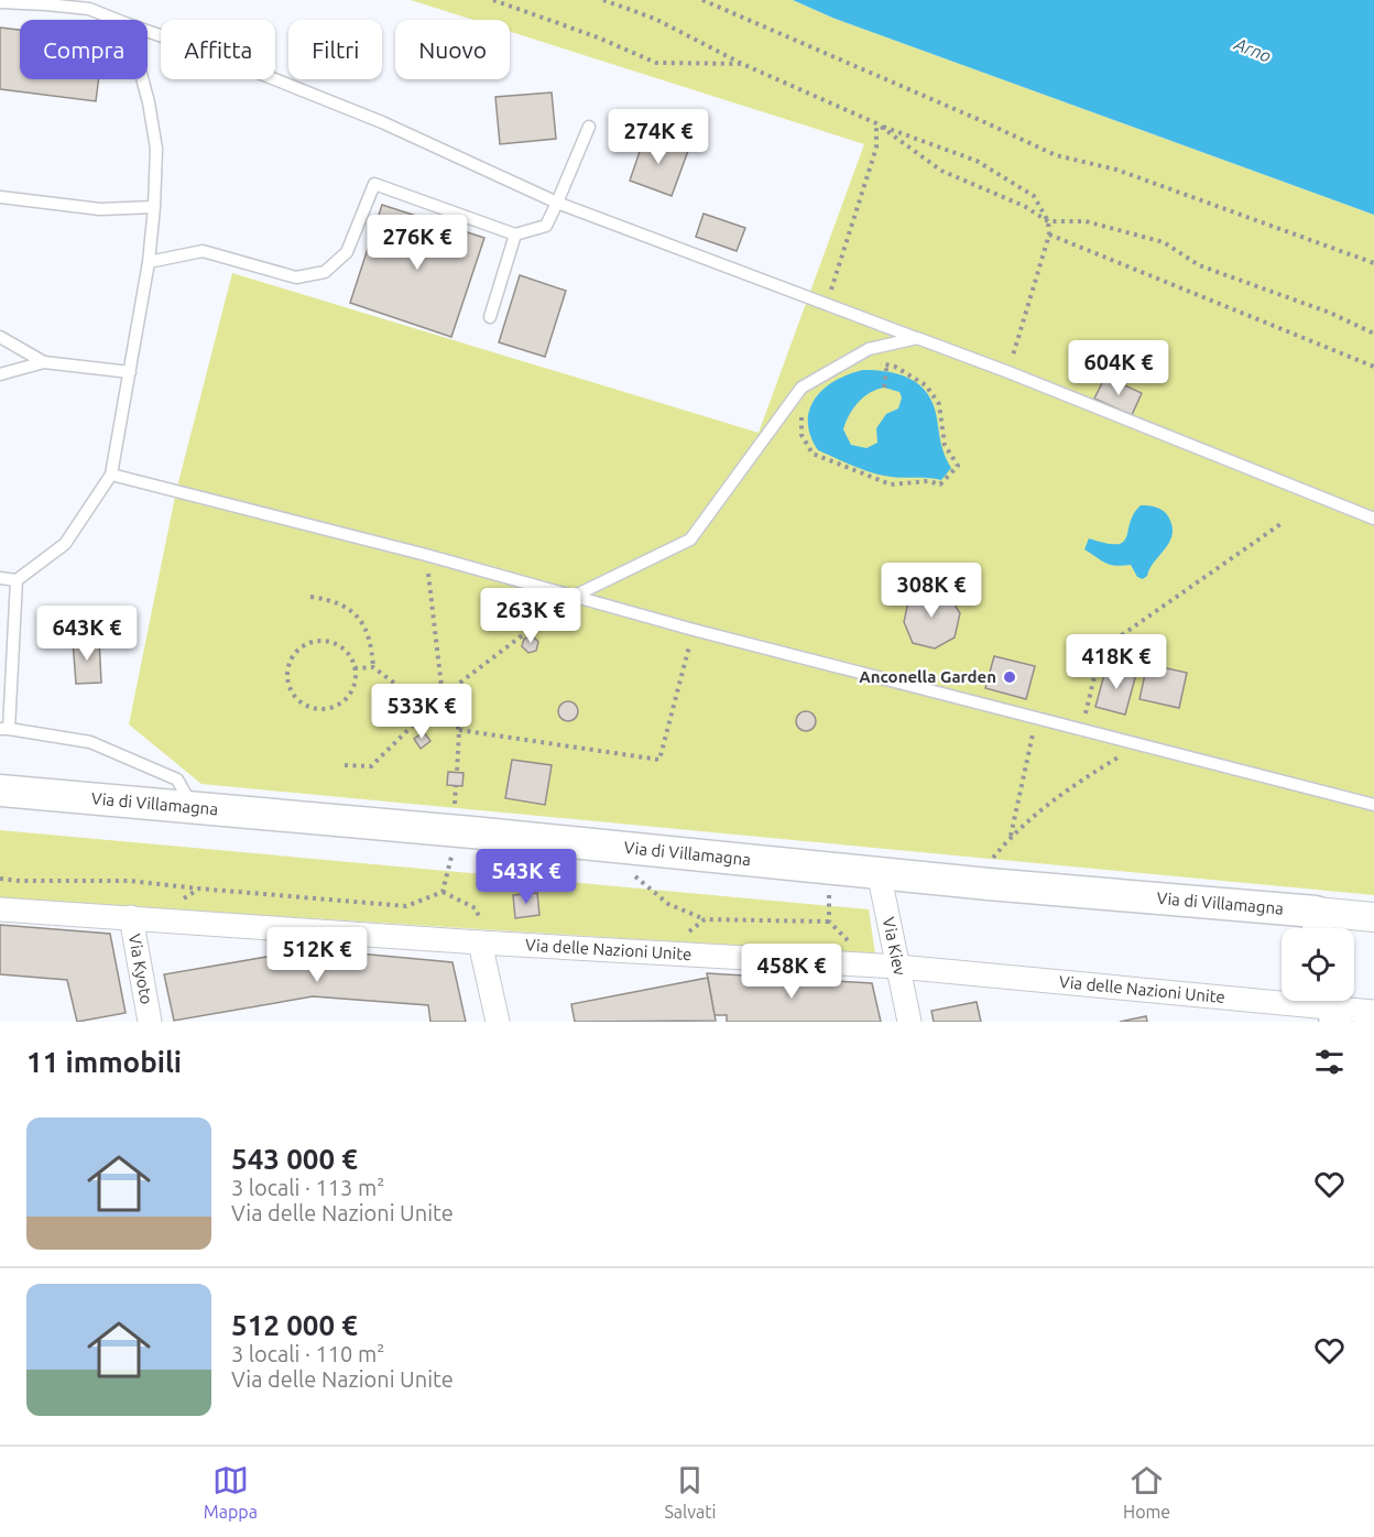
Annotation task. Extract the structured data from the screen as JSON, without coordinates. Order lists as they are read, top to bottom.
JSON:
{
  "streets": {
    "main road": ["Via di Villamagna"],
    "street": ["Via Kiev", "Via delle Nazioni Unite", "Via Kyoto"]
  },
  "crossings": [
    ["Via di Villamagna", "Via Kiev"],
    ["Via Kiev", "Via delle Nazioni Unite"],
    ["Via delle Nazioni Unite", "Via Kyoto"]
  ],
  "water": ["Arno"],
  "places": ["Anconella Garden"],
  "page": {
    "chip": [
      "Compra",
      "Affitta",
      "Filtri",
      "Nuovo"
    ],
    "price": [
      "274K €",
      "276K €",
      "604K €",
      "308K €",
      "263K €",
      "643K €",
      "418K €",
      "533K €",
      "543K €",
      "512K €",
      "458K €"
    ],
    "heading": "11 immobili",
    "list": [
      {
        "name": "543 000 €",
        "note": "3 locali · 113 m² · Via delle Nazioni Unite"
      },
      {
        "name": "512 000 €",
        "note": "3 locali · 110 m² · Via delle Nazioni Unite"
      }
    ],
    "tabs": ["Mappa", "Salvati", "Home"]
  }
}
